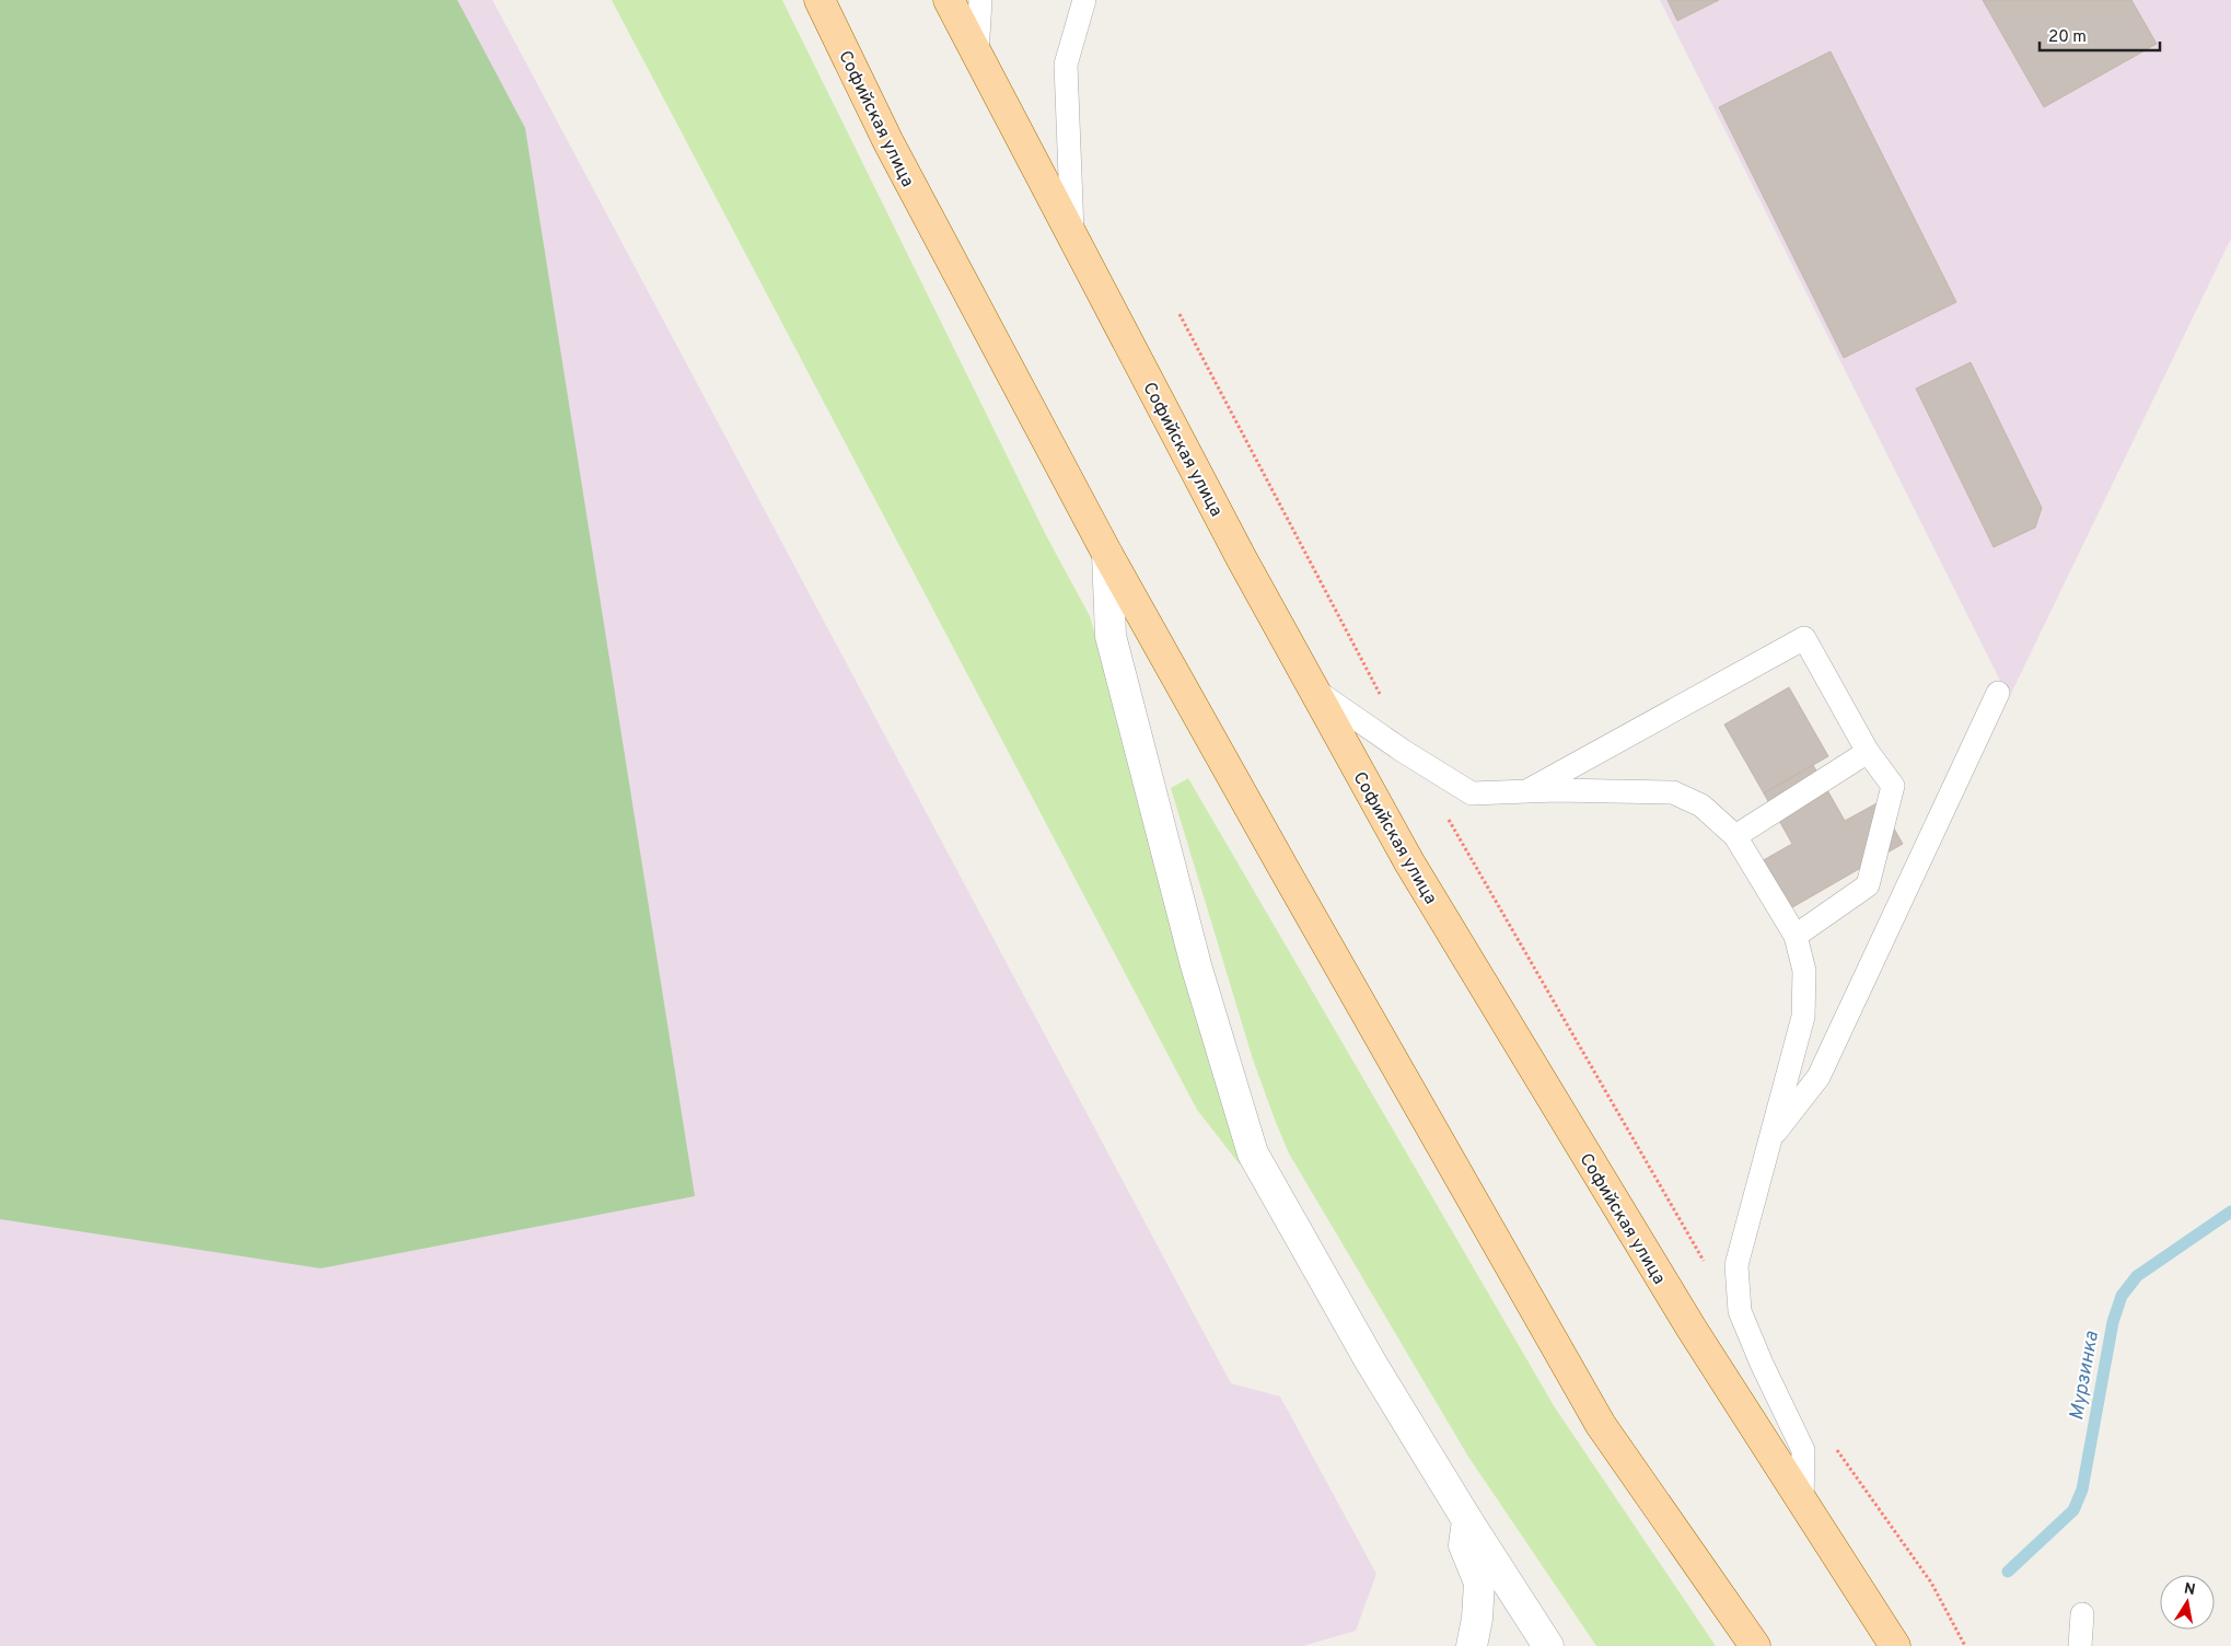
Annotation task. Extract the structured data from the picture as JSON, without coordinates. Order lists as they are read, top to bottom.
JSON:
{
  "streets": {
    "main road": ["Софийская улица"]
  },
  "water": ["Мурзинка"],
  "scale_bar": "20 m",
  "north": "top"
}
